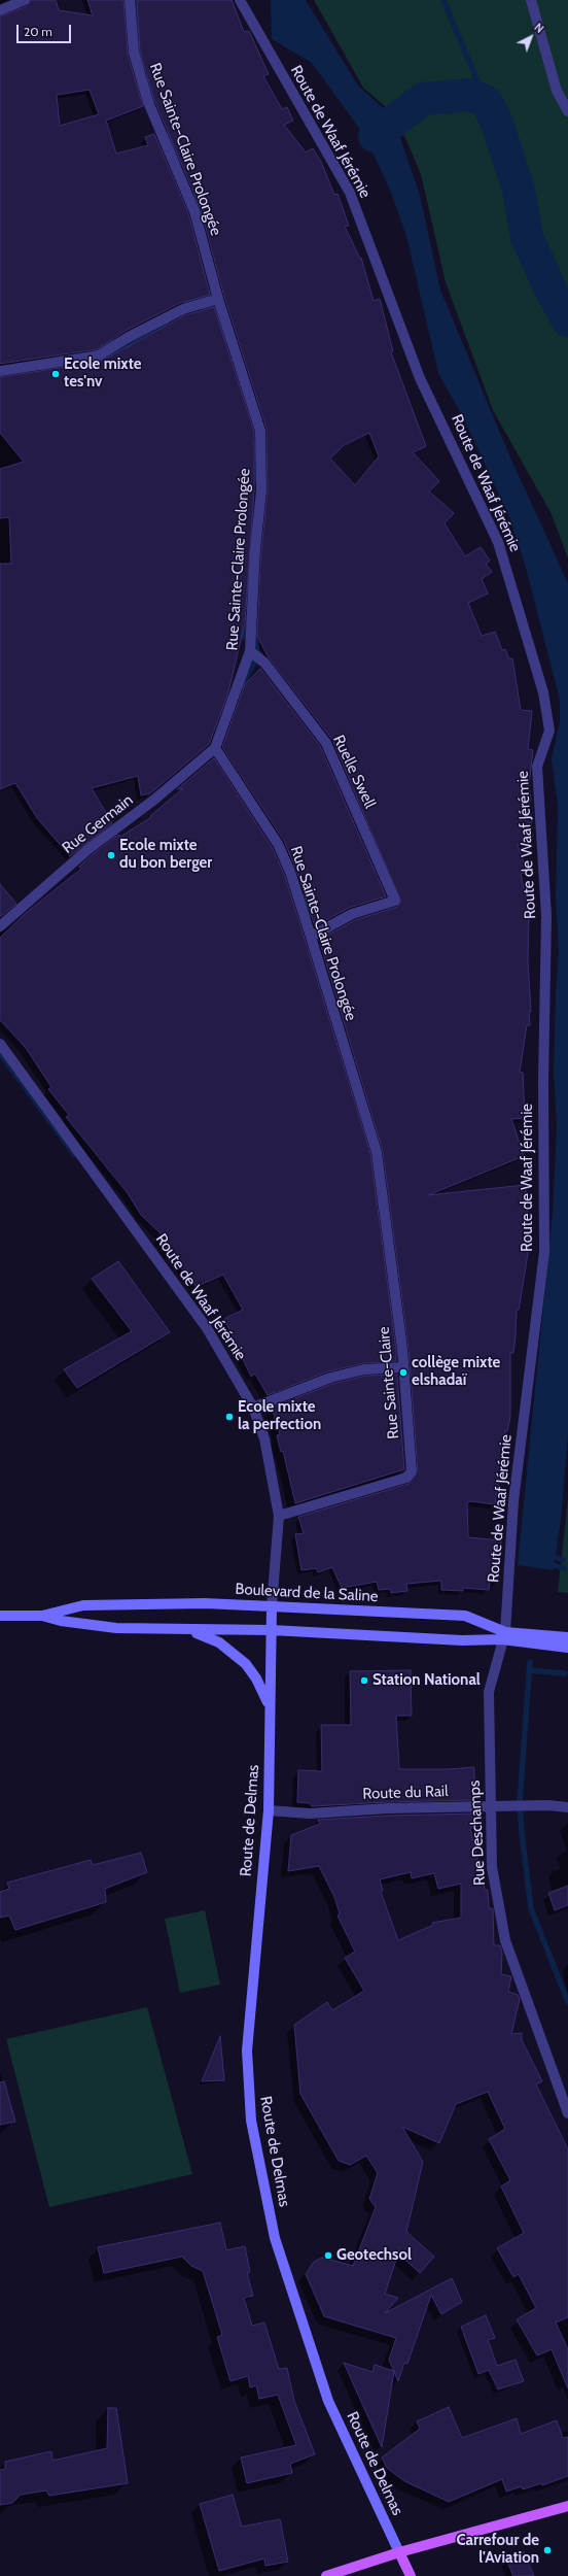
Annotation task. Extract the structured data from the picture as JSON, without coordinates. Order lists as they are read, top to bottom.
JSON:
{
  "streets": {
    "main road": ["Boulevard de la Saline", "Route de Delmas"],
    "street": [
      "Route de Waaf Jérémie",
      "Rue Sainte-Claire Prolongée",
      "Ruelle Swell",
      "Rue Germain",
      "Rue Sainte-Claire",
      "Route du Rail",
      "Rue Deschamps"
    ]
  },
  "crossings": [
    ["Route de Waaf Jérémie", "Rue Sainte-Claire"],
    ["Route de Waaf Jérémie", "Boulevard de la Saline"],
    ["Route de Waaf Jérémie", "Route de Delmas"],
    ["Route de Waaf Jérémie", "Rue Deschamps"],
    ["Rue Sainte-Claire Prolongée", "Ruelle Swell"],
    ["Rue Sainte-Claire Prolongée", "Rue Germain"],
    ["Rue Sainte-Claire Prolongée", "Rue Sainte-Claire"],
    ["Boulevard de la Saline", "Route de Delmas"],
    ["Boulevard de la Saline", "Rue Deschamps"],
    ["Route du Rail", "Route de Delmas"],
    ["Route du Rail", "Rue Deschamps"]
  ],
  "places": [
    "Ecole mixte tes'nv",
    "Ecole mixte du bon berger",
    "collège mixte elshadaï",
    "Ecole mixte la perfection",
    "Station National",
    "Geotechsol",
    "Carrefour de l'Aviation"
  ],
  "scale_bar": "20 m",
  "north": "top right"
}
